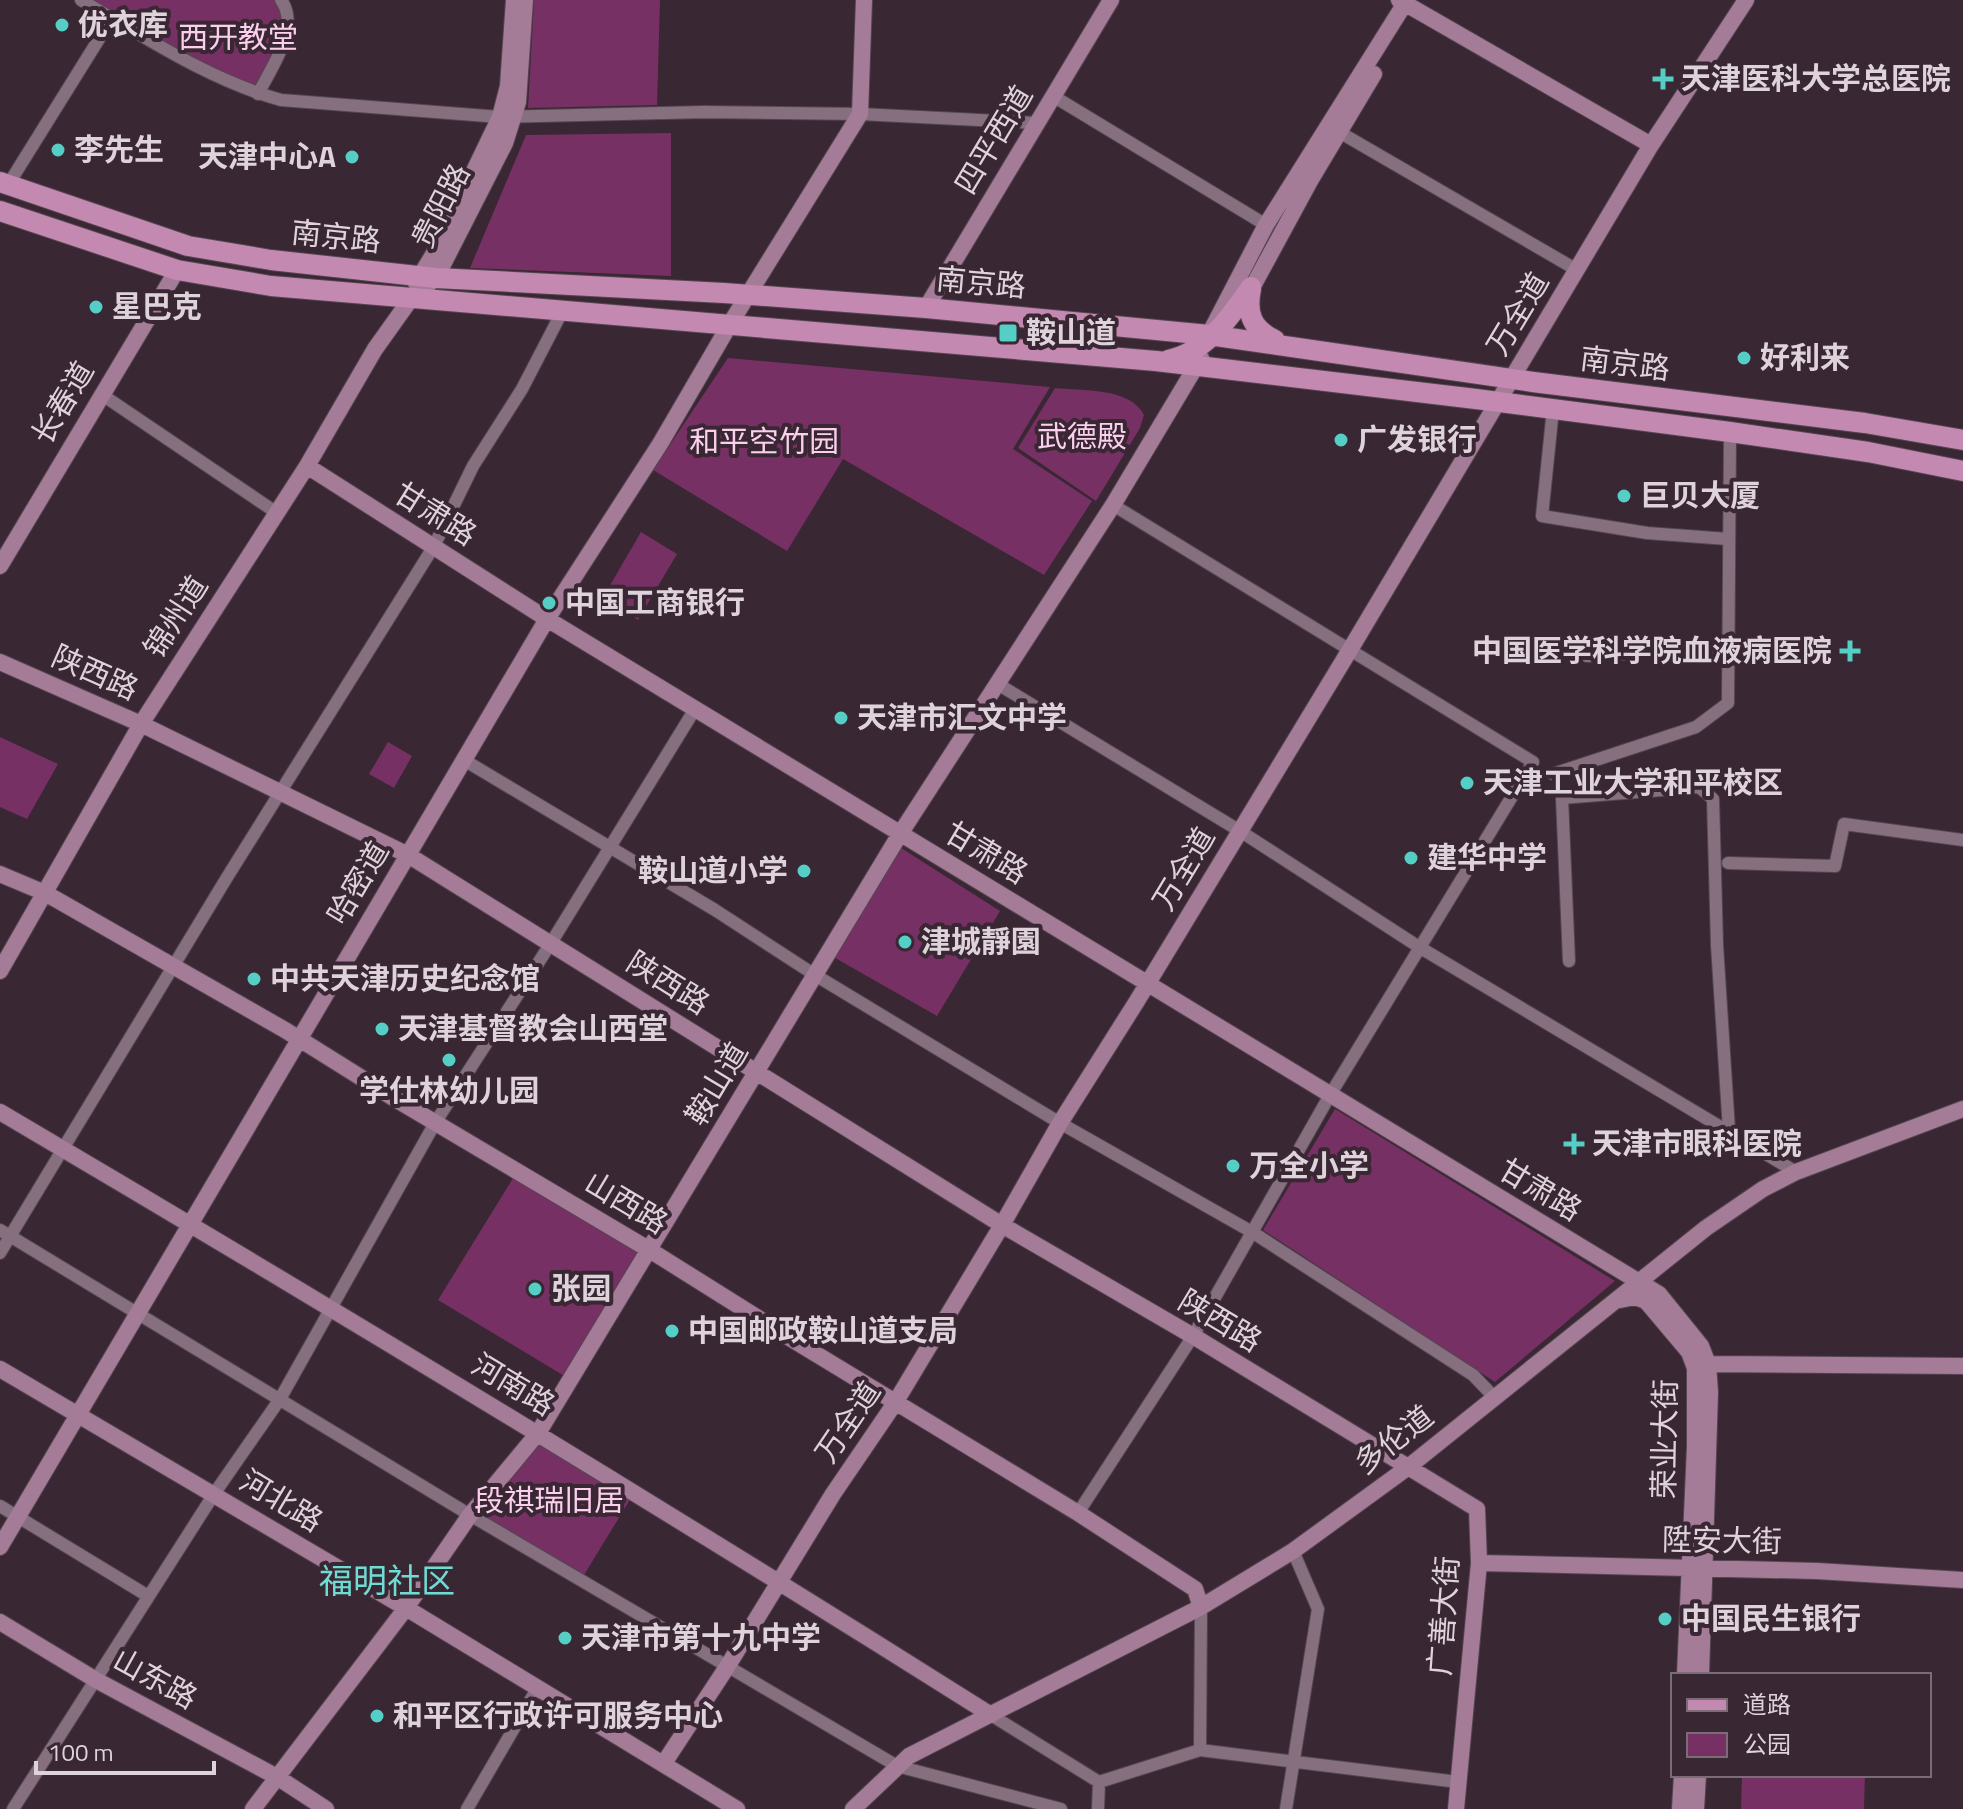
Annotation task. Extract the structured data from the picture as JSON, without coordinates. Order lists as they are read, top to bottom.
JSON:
{
  "streets": {
    "main road": ["南京路"],
    "street": [
      "四平西道",
      "贵阳路",
      "万全道",
      "长春道",
      "甘肃路",
      "锦州道",
      "陕西路",
      "哈密道",
      "鞍山道",
      "山西路",
      "河南路",
      "荣业大街",
      "多伦道",
      "河北路",
      "陞安大街",
      "广善大街",
      "山东路"
    ]
  },
  "crossings": [
    ["四平西道", "南京路"],
    ["贵阳路", "南京路"],
    ["贵阳路", "锦州道"],
    ["南京路", "万全道"],
    ["南京路", "长春道"],
    ["南京路", "锦州道"],
    ["南京路", "哈密道"],
    ["南京路", "鞍山道"],
    ["万全道", "甘肃路"],
    ["万全道", "陕西路"],
    ["万全道", "山西路"],
    ["万全道", "河南路"],
    ["万全道", "河北路"],
    ["甘肃路", "锦州道"],
    ["甘肃路", "哈密道"],
    ["甘肃路", "鞍山道"],
    ["甘肃路", "荣业大街"],
    ["甘肃路", "多伦道"],
    ["锦州道", "陕西路"],
    ["锦州道", "山西路"],
    ["陕西路", "哈密道"],
    ["陕西路", "鞍山道"],
    ["陕西路", "多伦道"],
    ["陕西路", "广善大街"],
    ["哈密道", "山西路"],
    ["哈密道", "河南路"],
    ["哈密道", "河北路"],
    ["鞍山道", "山西路"],
    ["鞍山道", "河南路"],
    ["鞍山道", "河北路"],
    ["鞍山道", "山东路"],
    ["山西路", "多伦道"],
    ["河南路", "多伦道"],
    ["荣业大街", "多伦道"],
    ["荣业大街", "陞安大街"],
    ["多伦道", "广善大街"],
    ["陞安大街", "广善大街"]
  ],
  "districts": ["福明社区"],
  "parks": [
    "西开教堂",
    "武德殿",
    "和平空竹园",
    "段祺瑞旧居"
  ],
  "places": {
    "other": [
      "优衣库",
      "李先生",
      "天津中心A",
      "星巴克",
      "好利来",
      "广发银行",
      "巨贝大厦",
      "中国工商银行",
      "天津市汇文中学",
      "天津工业大学和平校区",
      "建华中学",
      "鞍山道小学",
      "津城靜園",
      "中共天津历史纪念馆",
      "天津基督教会山西堂",
      "学仕林幼儿园",
      "万全小学",
      "张园",
      "中国邮政鞍山道支局",
      "中国民生银行",
      "天津市第十九中学",
      "和平区行政许可服务中心"
    ],
    "health": ["天津医科大学总医院", "中国医学科学院血液病医院", "天津市眼科医院"],
    "transit": ["鞍山道"]
  },
  "legend": ["道路", "公园"],
  "scale_bar": "100 m"
}
